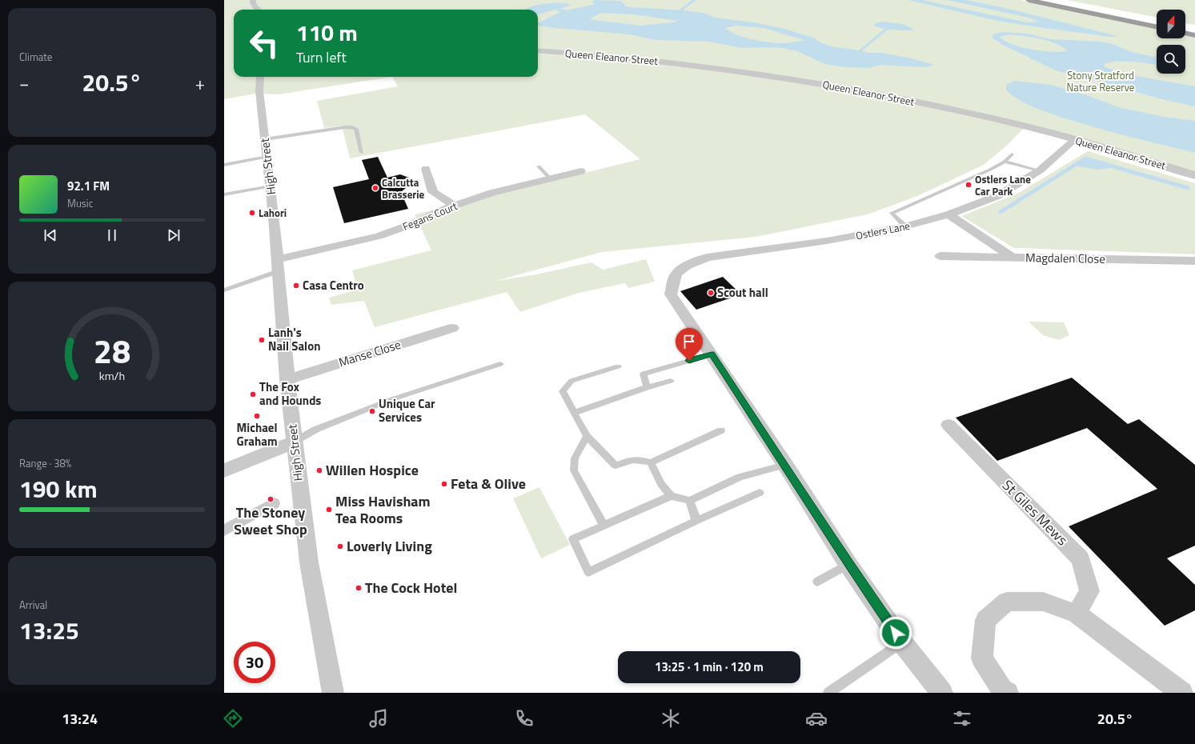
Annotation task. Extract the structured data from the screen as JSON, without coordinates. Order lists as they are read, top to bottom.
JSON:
{
  "streets": {
    "street": [
      "Queen Eleanor Street",
      "High Street",
      "Fegans Court",
      "Ostlers Lane",
      "Magdalen Close",
      "Manse Close",
      "St Giles Mews"
    ]
  },
  "crossings": [
    ["Queen Eleanor Street", "Ostlers Lane"],
    ["High Street", "Fegans Court"],
    ["High Street", "Manse Close"],
    ["Ostlers Lane", "Magdalen Close"]
  ],
  "parks": ["Stony Stratford Nature Reserve"],
  "places": [
    "Ostlers Lane Car Park",
    "Calcutta Brasserie",
    "Lahori",
    "Casa Centro",
    "Scout hall",
    "Lanh's Nail Salon",
    "The Fox and Hounds",
    "Unique Car Services",
    "Michael Graham",
    "Willen Hospice",
    "Feta & Olive",
    "The Stoney Sweet Shop",
    "Miss Havisham Tea Rooms",
    "Loverly Living",
    "The Cock Hotel"
  ],
  "north": "top",
  "page": {
    "tile": [
      "Climate",
      ["Range · 38%", "190 km"],
      ["Arrival", "13:25"]
    ],
    "turn": ["110 m", "Turn left"],
    "heat": ["−", "20.5°", "+"],
    "song": ["92.1 FM", "Music"],
    "limit": "30",
    "trip": "13:25 · 1 min · 120 m",
    "tabs": ["13:24", "20.5°"],
    "gauge": ["28", "km/h"]
  }
}
